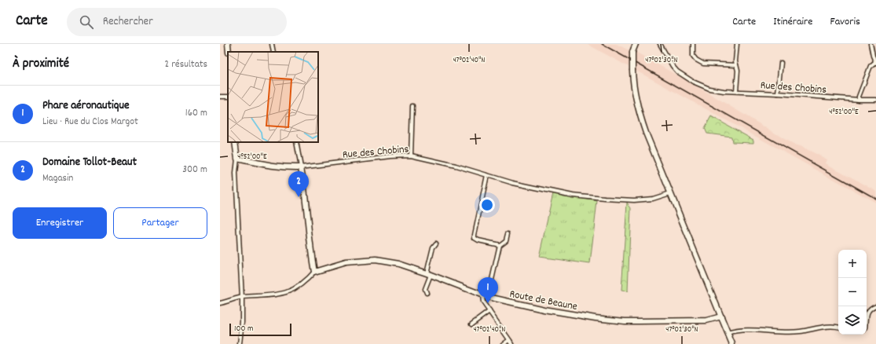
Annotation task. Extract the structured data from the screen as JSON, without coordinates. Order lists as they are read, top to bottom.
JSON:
{
  "streets": {
    "street": ["Rue des Chobins", "Route de Beaune"]
  },
  "scale_bar": "100 m",
  "page": {
    "header": "Carte",
    "search": "Rechercher",
    "nav": ["Carte", "Itinéraire", "Favoris"],
    "heading": ["À proximité", "2 résultats"],
    "list": [
      {
        "mark": "1",
        "name": "Phare aéronautique",
        "note": "Lieu · Rue du Clos Margot",
        "value": "160 m"
      },
      {
        "mark": "2",
        "name": "Domaine Tollot-Beaut",
        "note": "Magasin",
        "value": "300 m"
      }
    ],
    "pins": ["2", "1"],
    "buttons": ["Enregistrer", "Partager"],
    "map_buttons": ["+", "−"],
    "scale": "100 m"
  },
  "coordinates": ["47°02'40\"N", "47°02'30\"N", "4°52'00\"E"]
}
